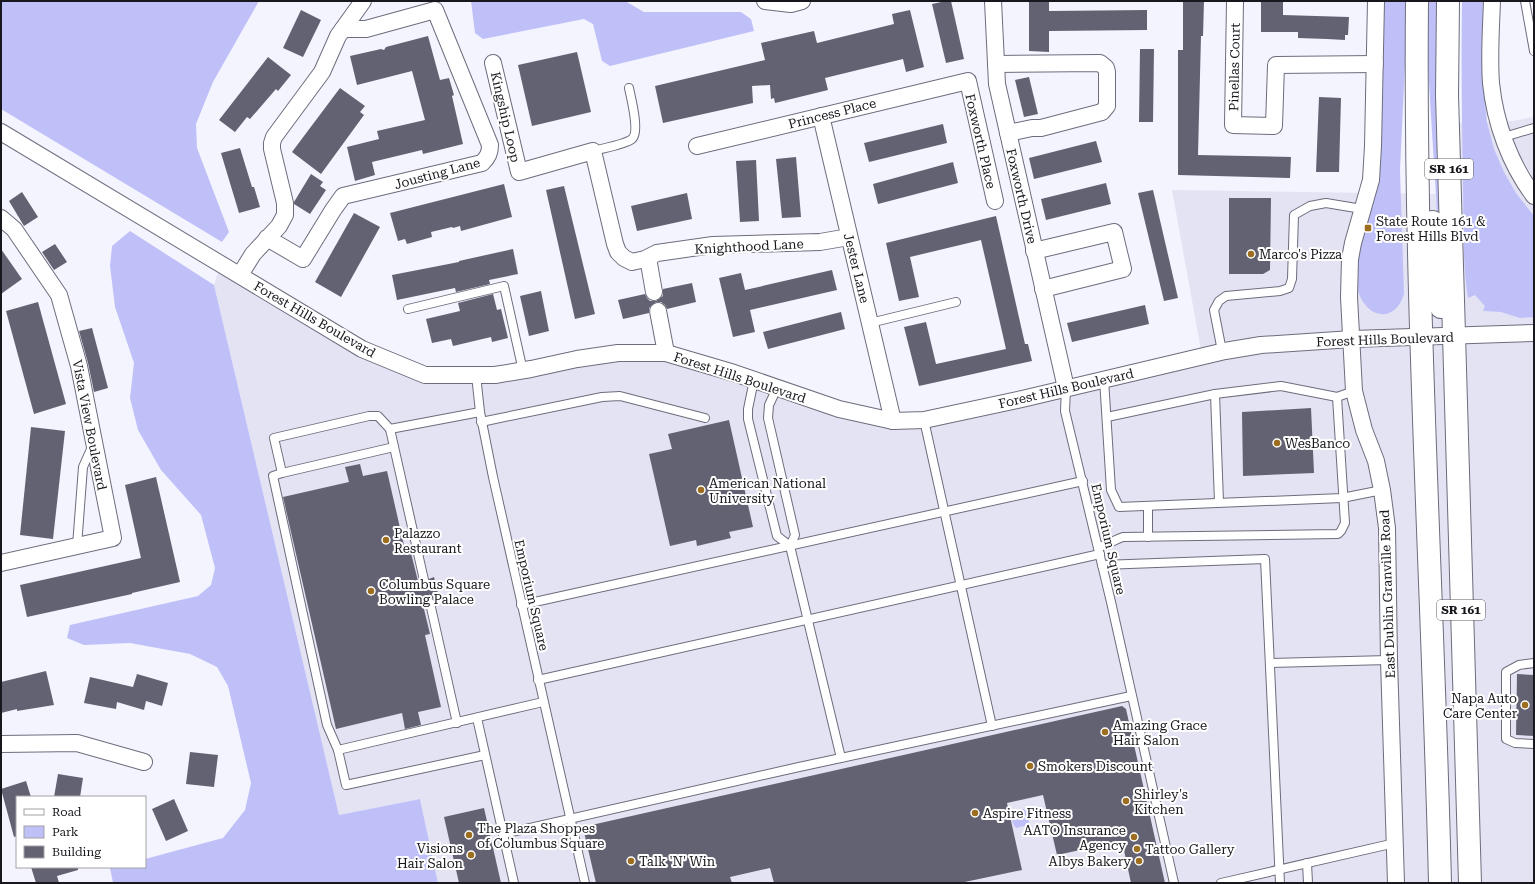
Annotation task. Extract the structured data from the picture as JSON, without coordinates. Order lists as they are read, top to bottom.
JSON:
{
  "streets": {
    "main road": ["SR 161"],
    "street": [
      "Pinellas Court",
      "Princess Place",
      "Kingship Loop",
      "Foxworth Place",
      "Jousting Lane",
      "Foxworth Drive",
      "Knighthood Lane",
      "Jester Lane",
      "Forest Hills Boulevard",
      "Vista View Boulevard",
      "East Dublin Granville Road"
    ],
    "lane": ["Emporium Square"]
  },
  "crossings": [
    ["Pinellas Court", "East Dublin Granville Road"],
    ["Princess Place", "Foxworth Place"],
    ["Princess Place", "Jester Lane"],
    ["Kingship Loop", "Knighthood Lane"],
    ["SR 161", "Forest Hills Boulevard"],
    ["Foxworth Drive", "Forest Hills Boulevard"],
    ["Foxworth Drive", "Emporium Square"],
    ["Knighthood Lane", "Jester Lane"],
    ["Jester Lane", "Forest Hills Boulevard"],
    ["Forest Hills Boulevard", "Emporium Square"],
    ["Forest Hills Boulevard", "East Dublin Granville Road"]
  ],
  "places": {
    "transit": ["State Route 161 & Forest Hills Blvd"],
    "other": [
      "Marco's Pizza",
      "WesBanco",
      "American National University",
      "Palazzo Restaurant",
      "Columbus Square Bowling Palace",
      "Napa Auto Care Center",
      "Amazing Grace Hair Salon",
      "Smokers Discount",
      "Shirley's Kitchen",
      "Aspire Fitness",
      "The Plaza Shoppes of Columbus Square",
      "AATO Insurance Agency",
      "Tattoo Gallery",
      "Visions Hair Salon",
      "Talk 'N' Win",
      "Albys Bakery"
    ]
  },
  "legend": ["Road", "Park", "Building"]
}
